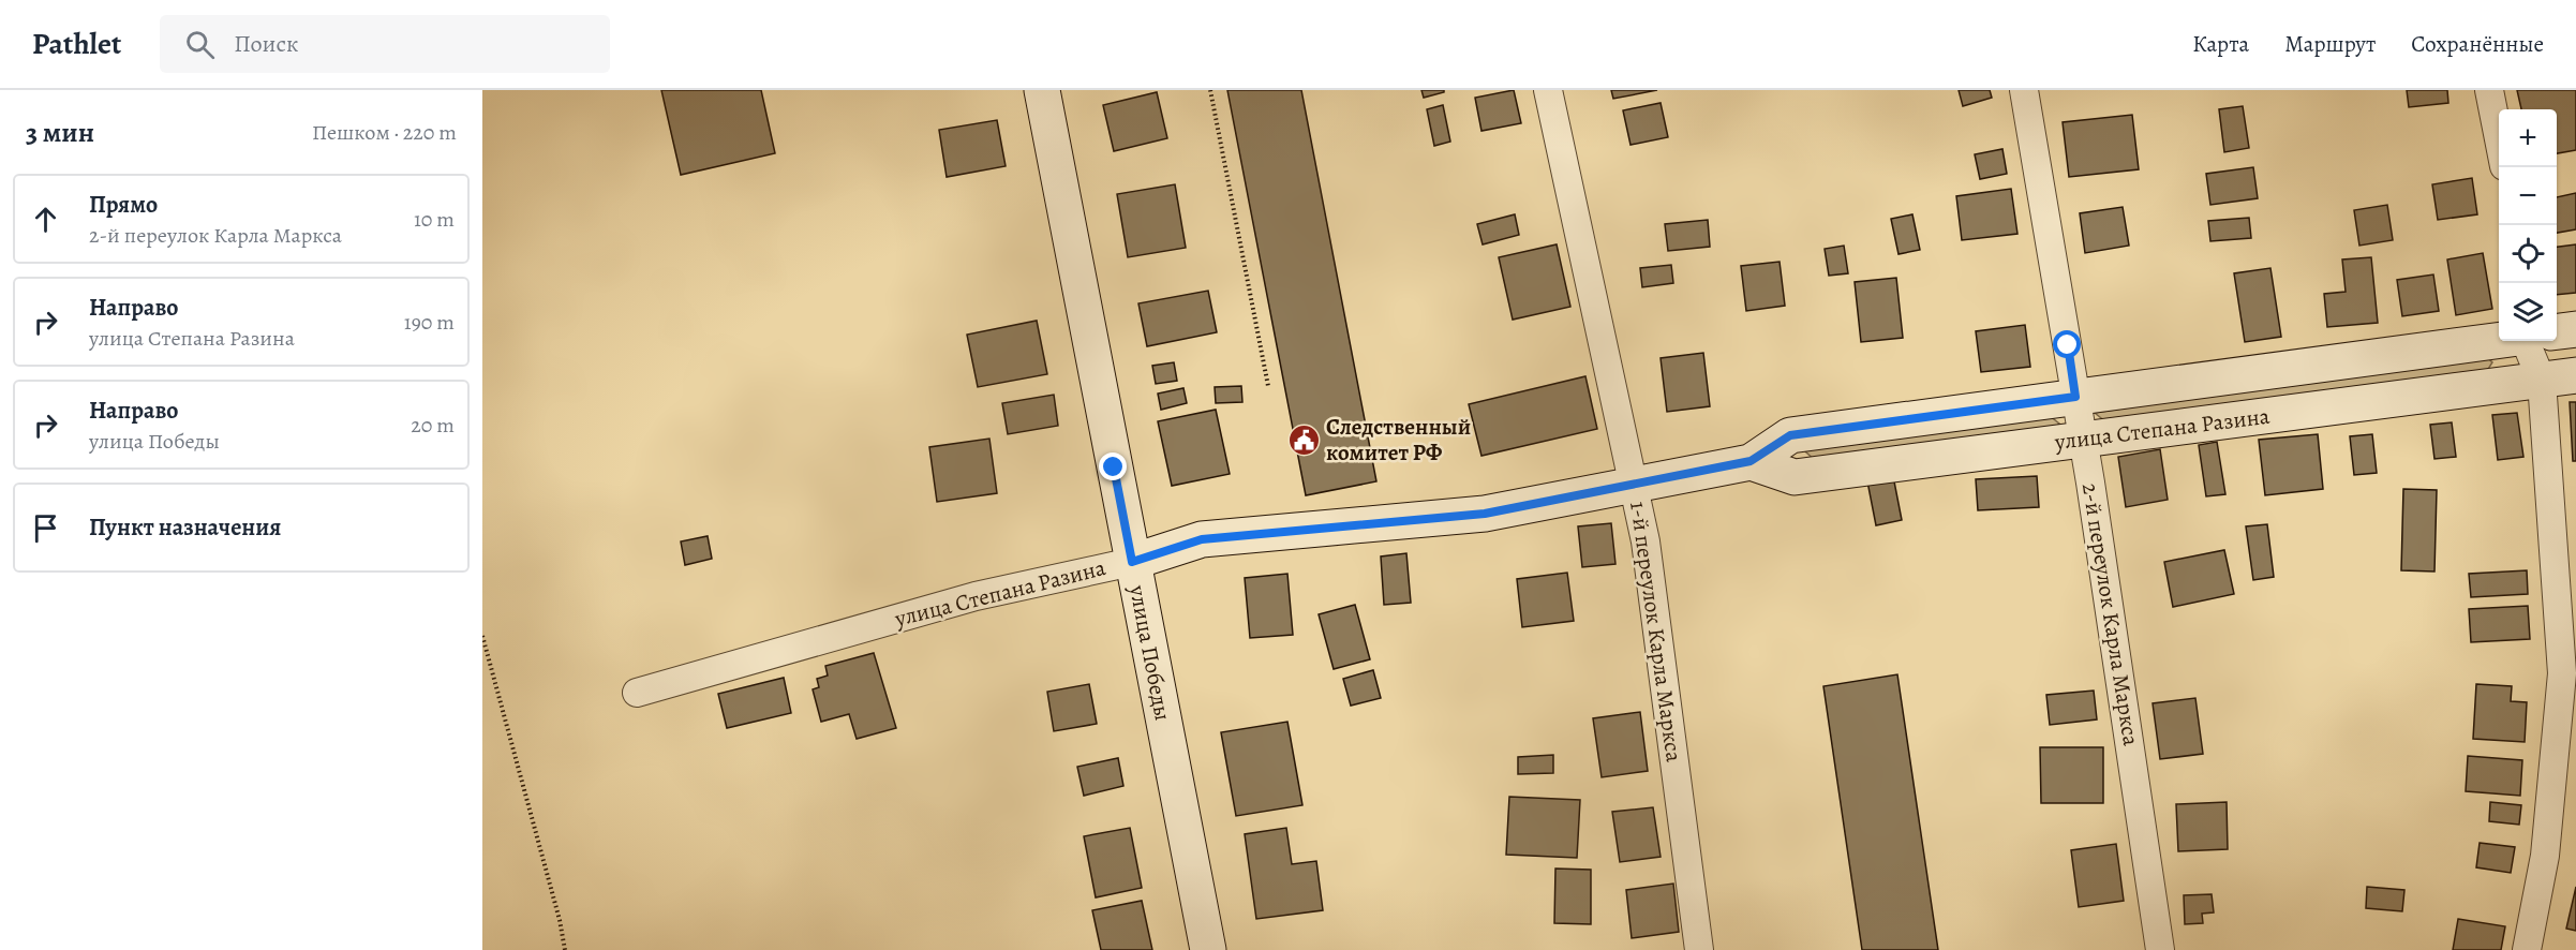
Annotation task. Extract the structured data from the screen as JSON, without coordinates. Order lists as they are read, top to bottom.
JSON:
{
  "streets": {
    "street": [
      "улица Степана Разина",
      "2-й переулок Карла Маркса",
      "1-й переулок Карла Маркса",
      "улица Победы"
    ]
  },
  "crossings": [
    ["улица Степана Разина", "2-й переулок Карла Маркса"],
    ["улица Степана Разина", "1-й переулок Карла Маркса"],
    ["улица Степана Разина", "улица Победы"]
  ],
  "places": {
    "public building": ["Следственный комитет РФ"]
  },
  "page": {
    "header": "Pathlet",
    "search": "Поиск",
    "nav": ["Карта", "Маршрут", "Сохранённые"],
    "heading": ["3 мин", "Пешком · 220 m"],
    "map_buttons": ["+", "−"],
    "list": [
      ["Прямо", "2-й переулок Карла Маркса", "10 m"],
      ["Направо", "улица Степана Разина", "190 m"],
      ["Направо", "улица Победы", "20 m"],
      "Пункт назначения"
    ]
  }
}
